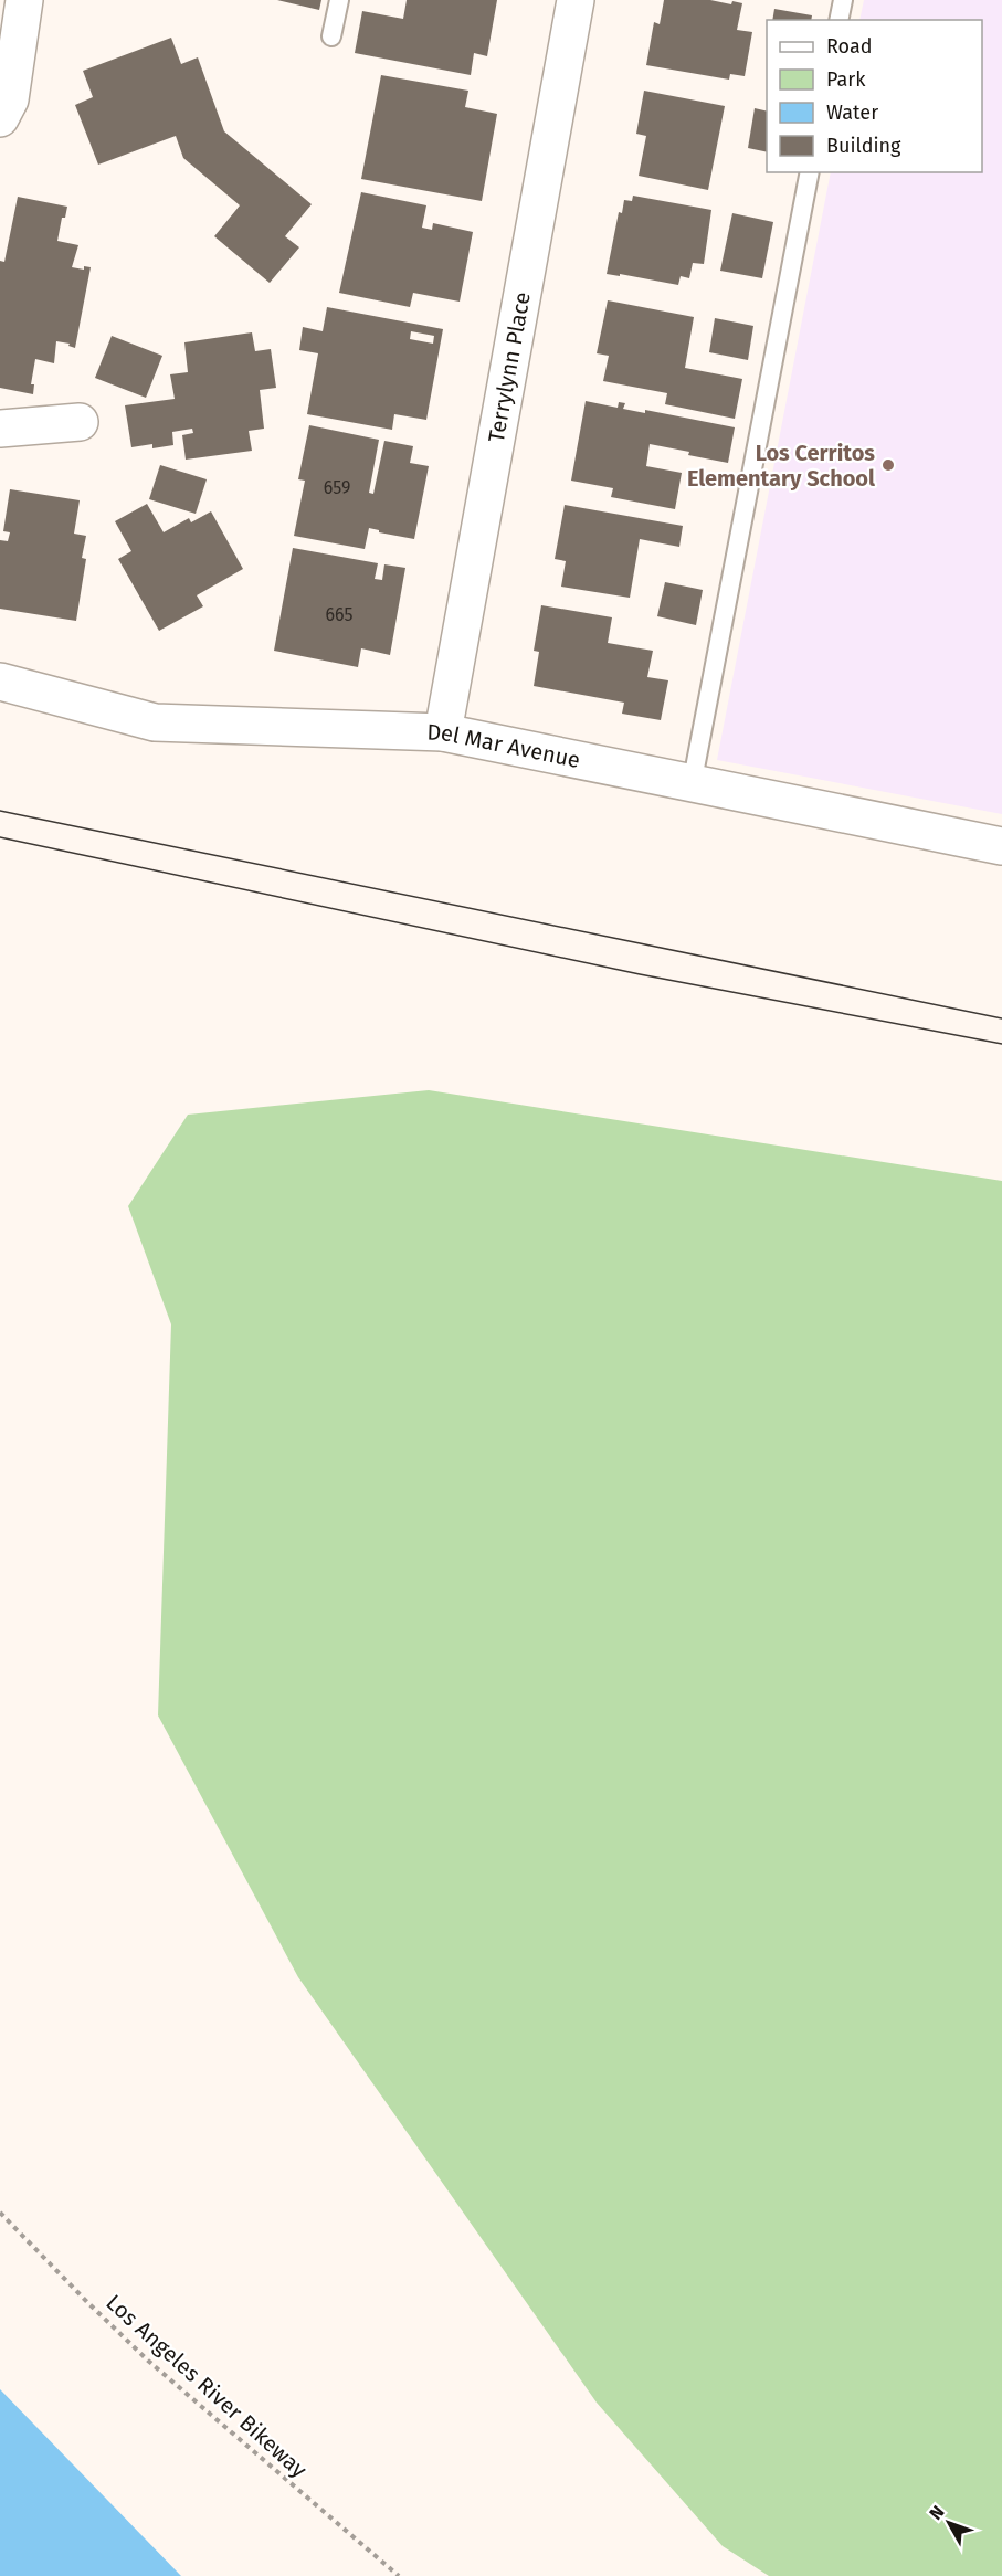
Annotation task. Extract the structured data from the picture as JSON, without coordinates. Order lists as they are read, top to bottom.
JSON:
{
  "streets": {
    "street": ["Terrylynn Place", "Del Mar Avenue"],
    "path": ["Los Angeles River Bikeway"]
  },
  "crossings": [
    ["Terrylynn Place", "Del Mar Avenue"]
  ],
  "places": ["Los Cerritos Elementary School"],
  "house_numbers": ["659", "665"],
  "legend": [
    "Road",
    "Park",
    "Water",
    "Building"
  ],
  "north": "top left"
}
